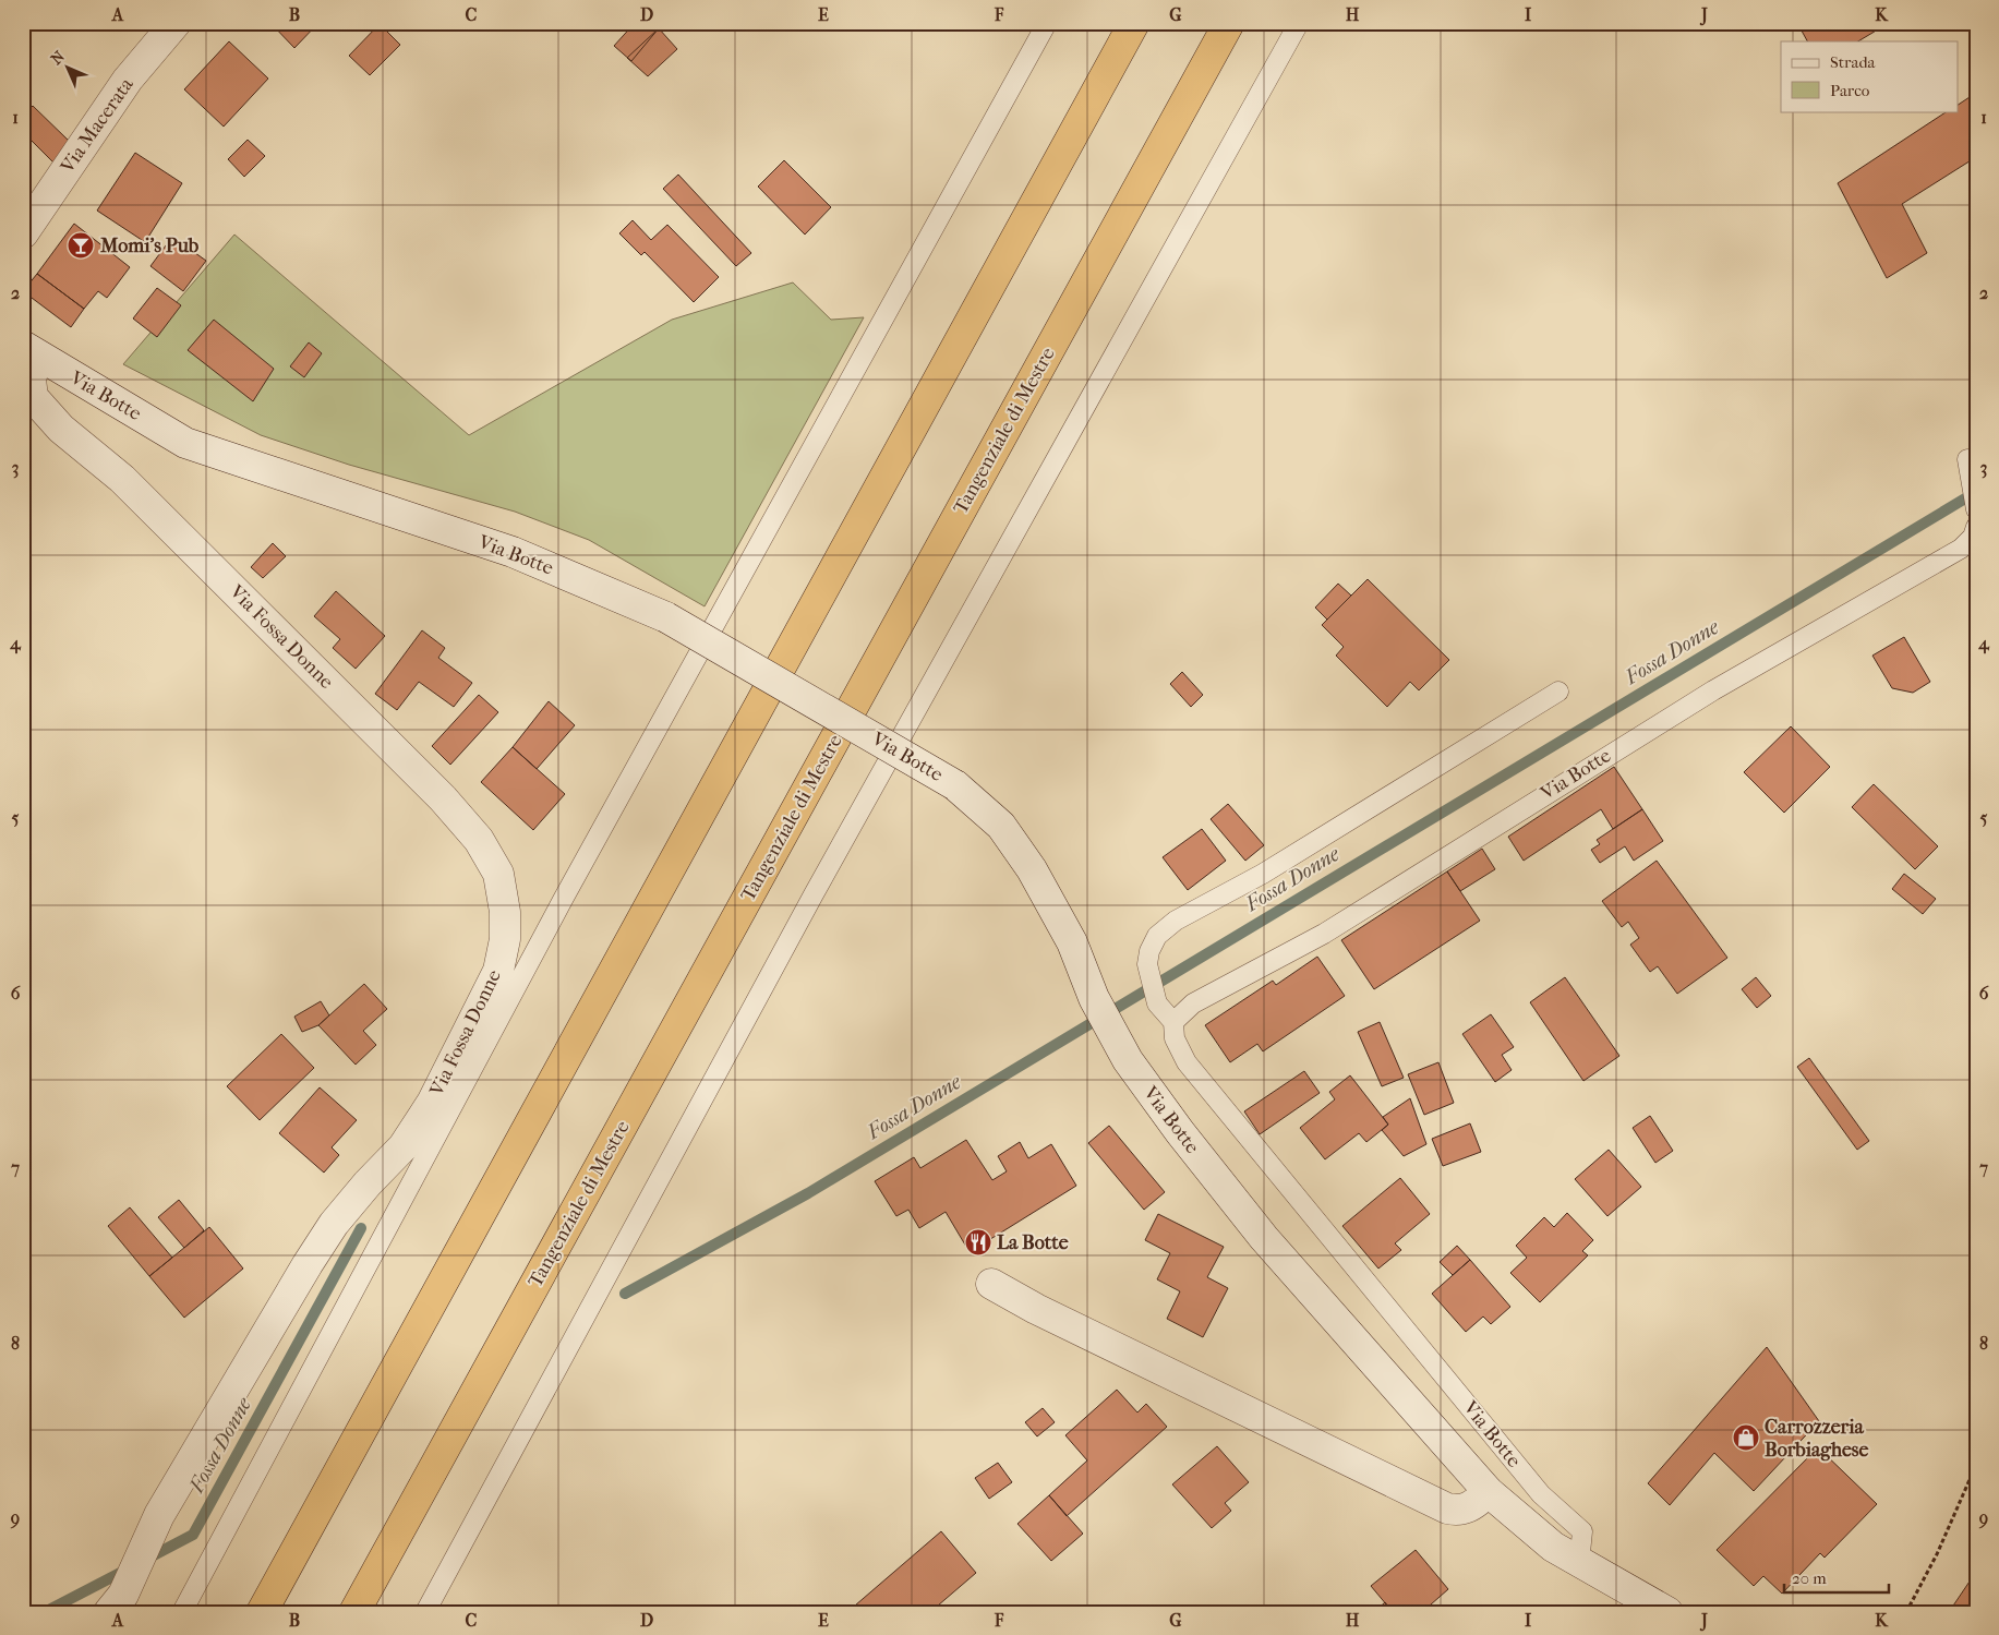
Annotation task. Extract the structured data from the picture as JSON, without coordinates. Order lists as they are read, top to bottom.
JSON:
{
  "streets": {
    "highway": ["Tangenziale di Mestre"],
    "street": ["Via Macerata", "Via Botte", "Via Fossa Donne"]
  },
  "crossings": [
    ["Via Botte", "Via Fossa Donne"]
  ],
  "water": ["Fossa Donne"],
  "places": {
    "bar": ["Momi's Pub"],
    "restaurant": ["La Botte"],
    "shop": ["Carrozzeria Borbiaghese"]
  },
  "legend": ["Strada", "Parco"],
  "scale_bar": "20 m",
  "north": "top left",
  "grid": {
    "columns": [
      "A",
      "B",
      "C",
      "D",
      "E",
      "F",
      "G",
      "H",
      "I",
      "J",
      "K"
    ],
    "rows": [
      "1",
      "2",
      "3",
      "4",
      "5",
      "6",
      "7",
      "8",
      "9"
    ]
  }
}
